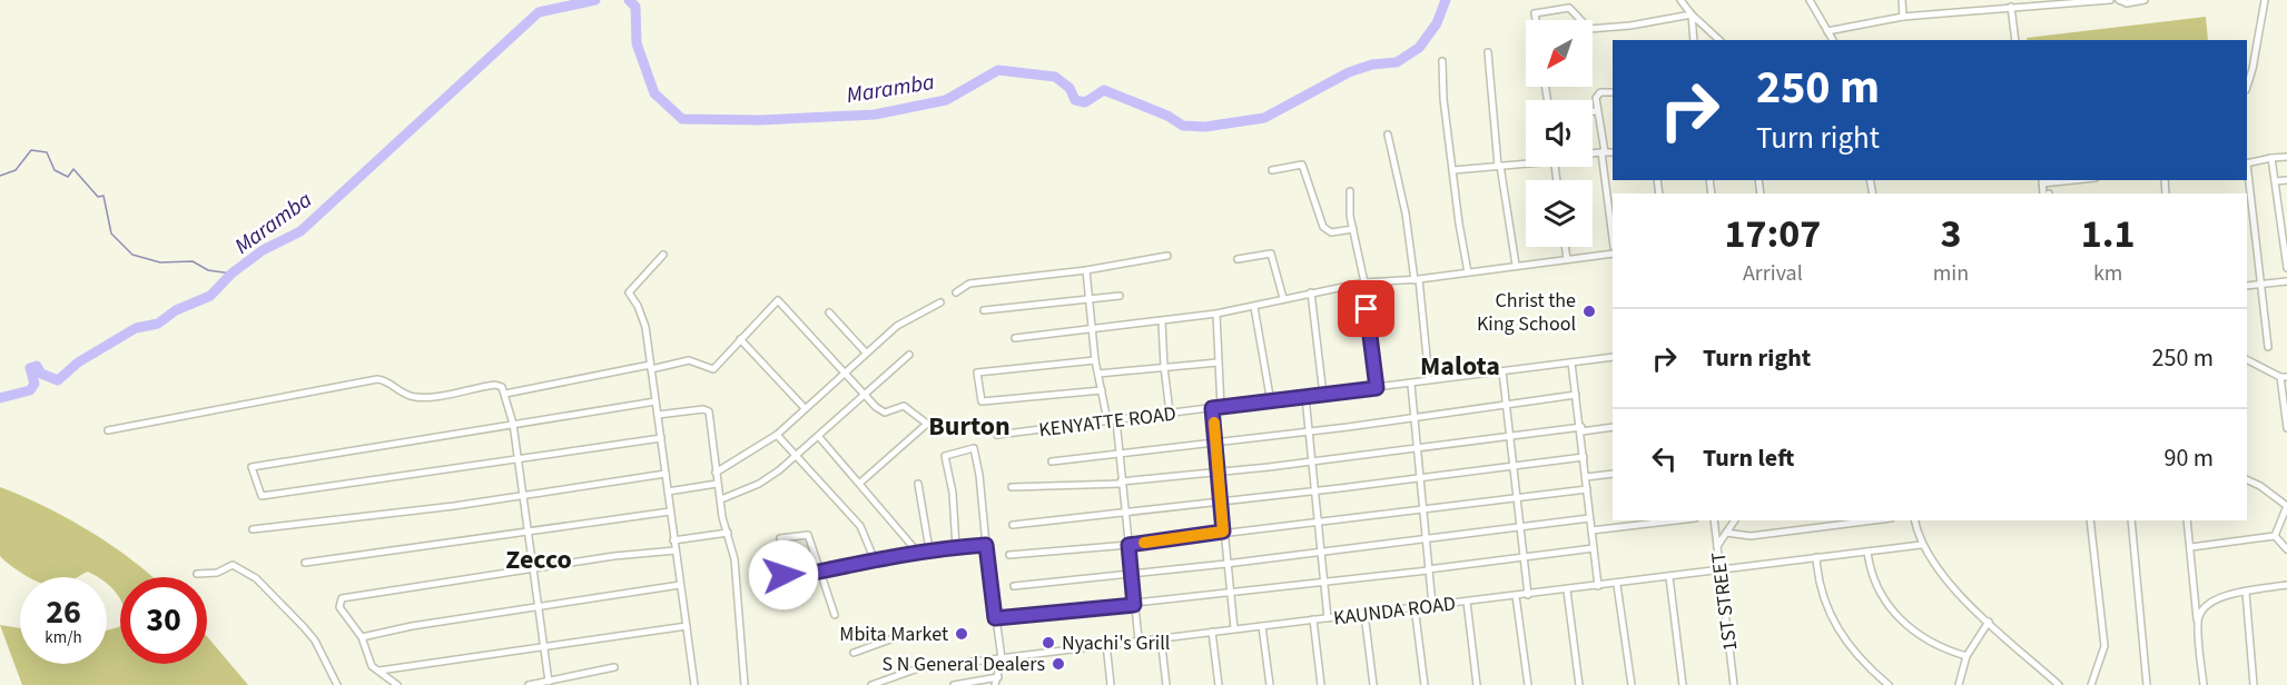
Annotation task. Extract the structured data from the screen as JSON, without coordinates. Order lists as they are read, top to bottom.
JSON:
{
  "streets": {
    "street": ["KENYATTE ROAD", "1ST STREET", "KAUNDA ROAD"]
  },
  "crossings": [
    ["1ST STREET", "KAUNDA ROAD"]
  ],
  "districts": ["Malota", "Burton", "Zecco"],
  "water": ["Maramba"],
  "places": [
    "Christ the King School",
    "Mbita Market",
    "Nyachi's Grill",
    "S N General Dealers"
  ],
  "north": "bottom left",
  "page": {
    "turn": ["250 m", "Turn right"],
    "eta": [
      "17:07",
      "Arrival",
      "3",
      "min",
      "1.1",
      "km"
    ],
    "list": [
      {
        "name": "Turn right",
        "value": "250 m"
      },
      {
        "name": "Turn left",
        "value": "90 m"
      }
    ],
    "speed": "26 km/h",
    "limit": "30"
  }
}
